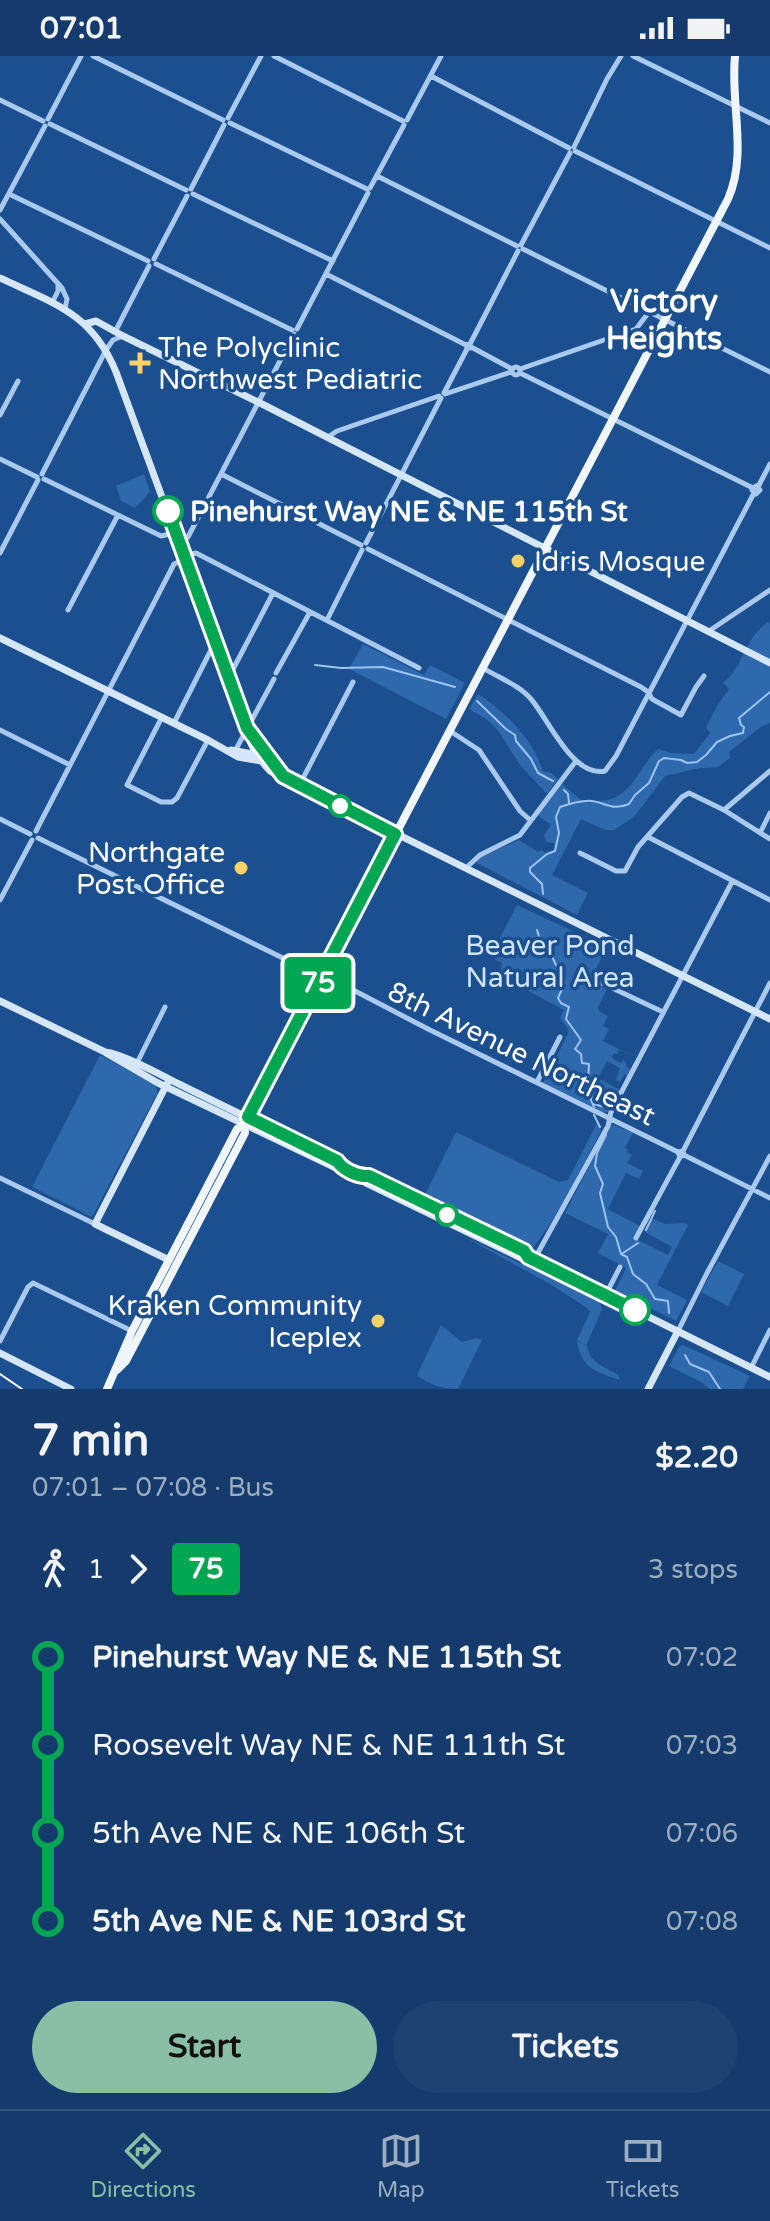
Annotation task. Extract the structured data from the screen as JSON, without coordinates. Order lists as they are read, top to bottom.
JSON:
{
  "streets": {
    "street": ["8th Avenue Northeast"]
  },
  "districts": ["Victory Heights"],
  "parks": ["Beaver Pond Natural Area"],
  "places": {
    "health": ["The Polyclinic Northwest Pediatric"],
    "other": [
      "Pinehurst Way NE & NE 115th St",
      "Idris Mosque",
      "Northgate Post Office",
      "Kraken Community Iceplex"
    ]
  },
  "lines": ["bus line 75"],
  "page": {
    "status": "07:01",
    "on_map": "75",
    "heading": ["7 min", "07:01 – 07:08 · Bus", "$2.20"],
    "legs": ["1", "75", "3 stops"],
    "list": [
      {
        "name": "Pinehurst Way NE & NE 115th St",
        "value": "07:02"
      },
      {
        "name": "Roosevelt Way NE & NE 111th St",
        "value": "07:03"
      },
      {
        "name": "5th Ave NE & NE 106th St",
        "value": "07:06"
      },
      {
        "name": "5th Ave NE & NE 103rd St",
        "value": "07:08"
      }
    ],
    "buttons": ["Start", "Tickets"],
    "tabs": ["Directions", "Map", "Tickets"]
  }
}
